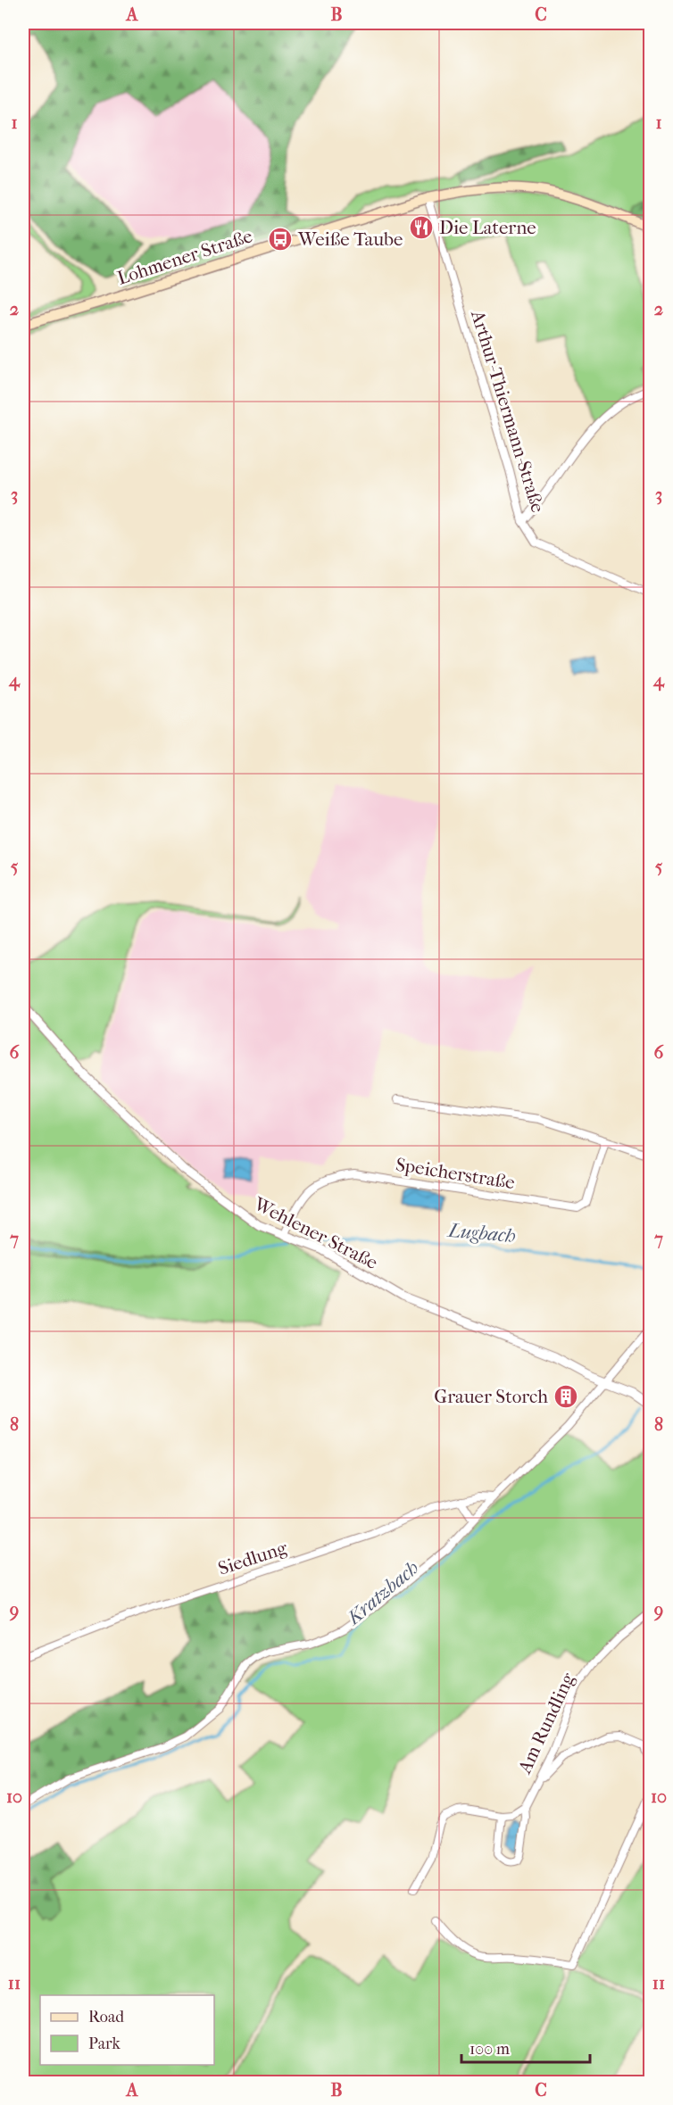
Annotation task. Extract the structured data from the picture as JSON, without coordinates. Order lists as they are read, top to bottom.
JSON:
{
  "streets": {
    "main road": ["Lohmener Straße"],
    "street": [
      "Arthur-Thiermann-Straße",
      "Speicherstraße",
      "Wehlener Straße",
      "Siedlung",
      "Am Rundling"
    ]
  },
  "crossings": [
    ["Lohmener Straße", "Arthur-Thiermann-Straße"],
    ["Speicherstraße", "Wehlener Straße"]
  ],
  "water": ["Lugbach", "Kratzbach"],
  "places": {
    "restaurant": ["Die Laterne"],
    "bus stop": ["Weiße Taube"],
    "building": ["Grauer Storch"]
  },
  "legend": ["Road", "Park"],
  "scale_bar": "100 m",
  "grid": {
    "columns": ["A", "B", "C"],
    "rows": [
      "1",
      "2",
      "3",
      "4",
      "5",
      "6",
      "7",
      "8",
      "9",
      "10",
      "11"
    ]
  }
}
